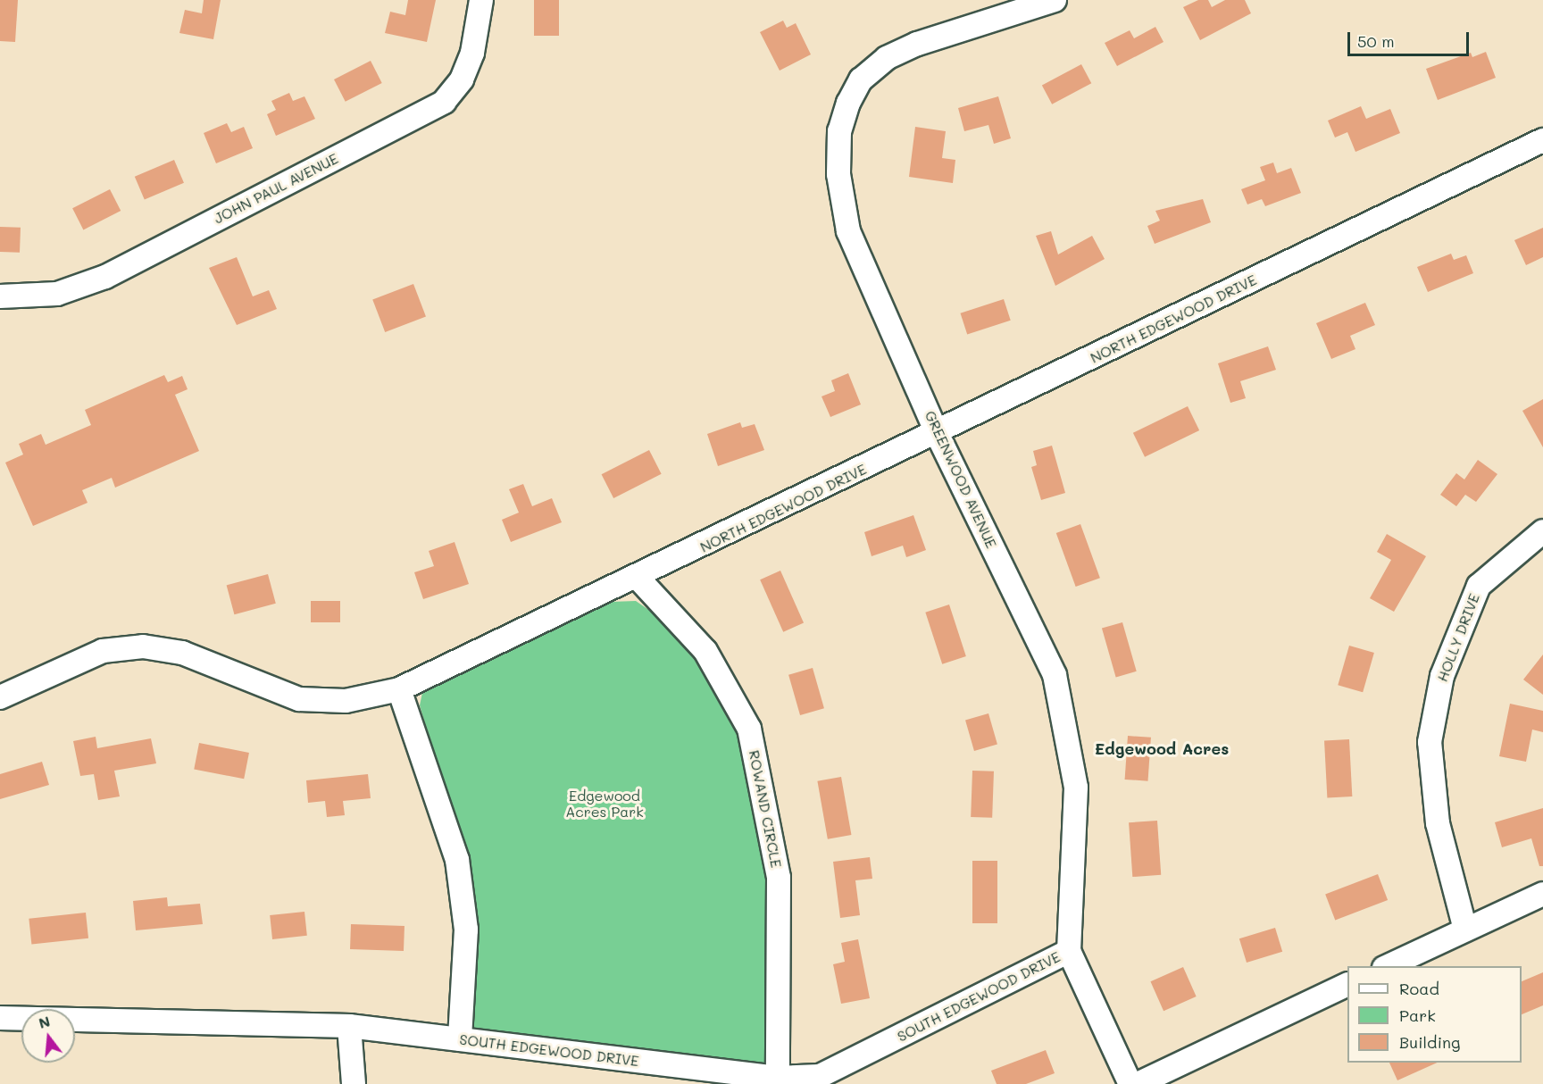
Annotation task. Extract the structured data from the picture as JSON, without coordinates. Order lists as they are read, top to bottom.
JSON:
{
  "streets": {
    "street": [
      "JOHN PAUL AVENUE",
      "NORTH EDGEWOOD DRIVE",
      "GREENWOOD AVENUE",
      "HOLLY DRIVE",
      "ROWAND CIRCLE",
      "SOUTH EDGEWOOD DRIVE"
    ]
  },
  "crossings": [
    ["NORTH EDGEWOOD DRIVE", "GREENWOOD AVENUE"],
    ["NORTH EDGEWOOD DRIVE", "ROWAND CIRCLE"],
    ["GREENWOOD AVENUE", "SOUTH EDGEWOOD DRIVE"],
    ["ROWAND CIRCLE", "SOUTH EDGEWOOD DRIVE"]
  ],
  "districts": ["Edgewood Acres"],
  "parks": ["Edgewood Acres Park"],
  "legend": ["Road", "Park", "Building"],
  "scale_bar": "50 m",
  "north": "top"
}
